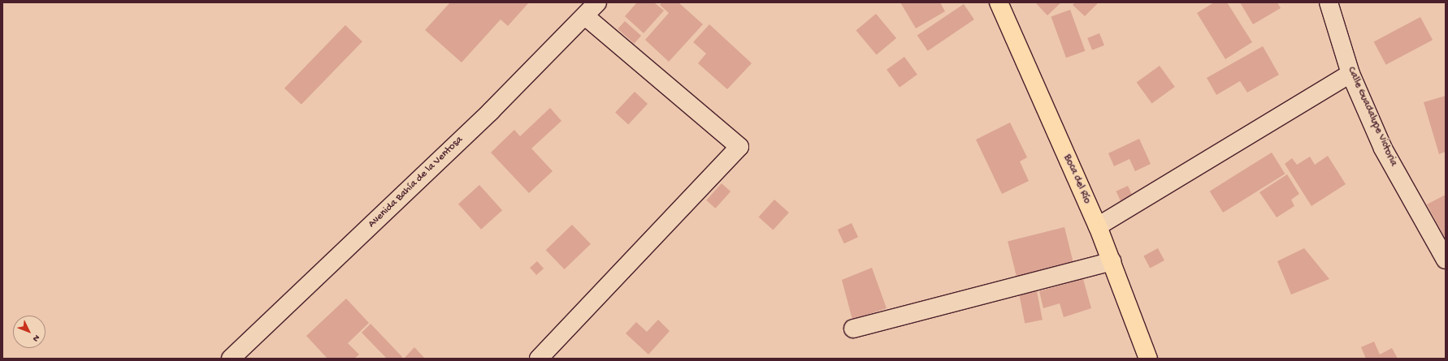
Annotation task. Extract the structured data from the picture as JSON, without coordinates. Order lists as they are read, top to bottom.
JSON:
{
  "streets": {
    "main road": ["Boca del Río"],
    "street": ["Calle Guadalupe Victoria", "Avenida Bahía de la Ventosa"]
  },
  "north": "bottom right"
}
